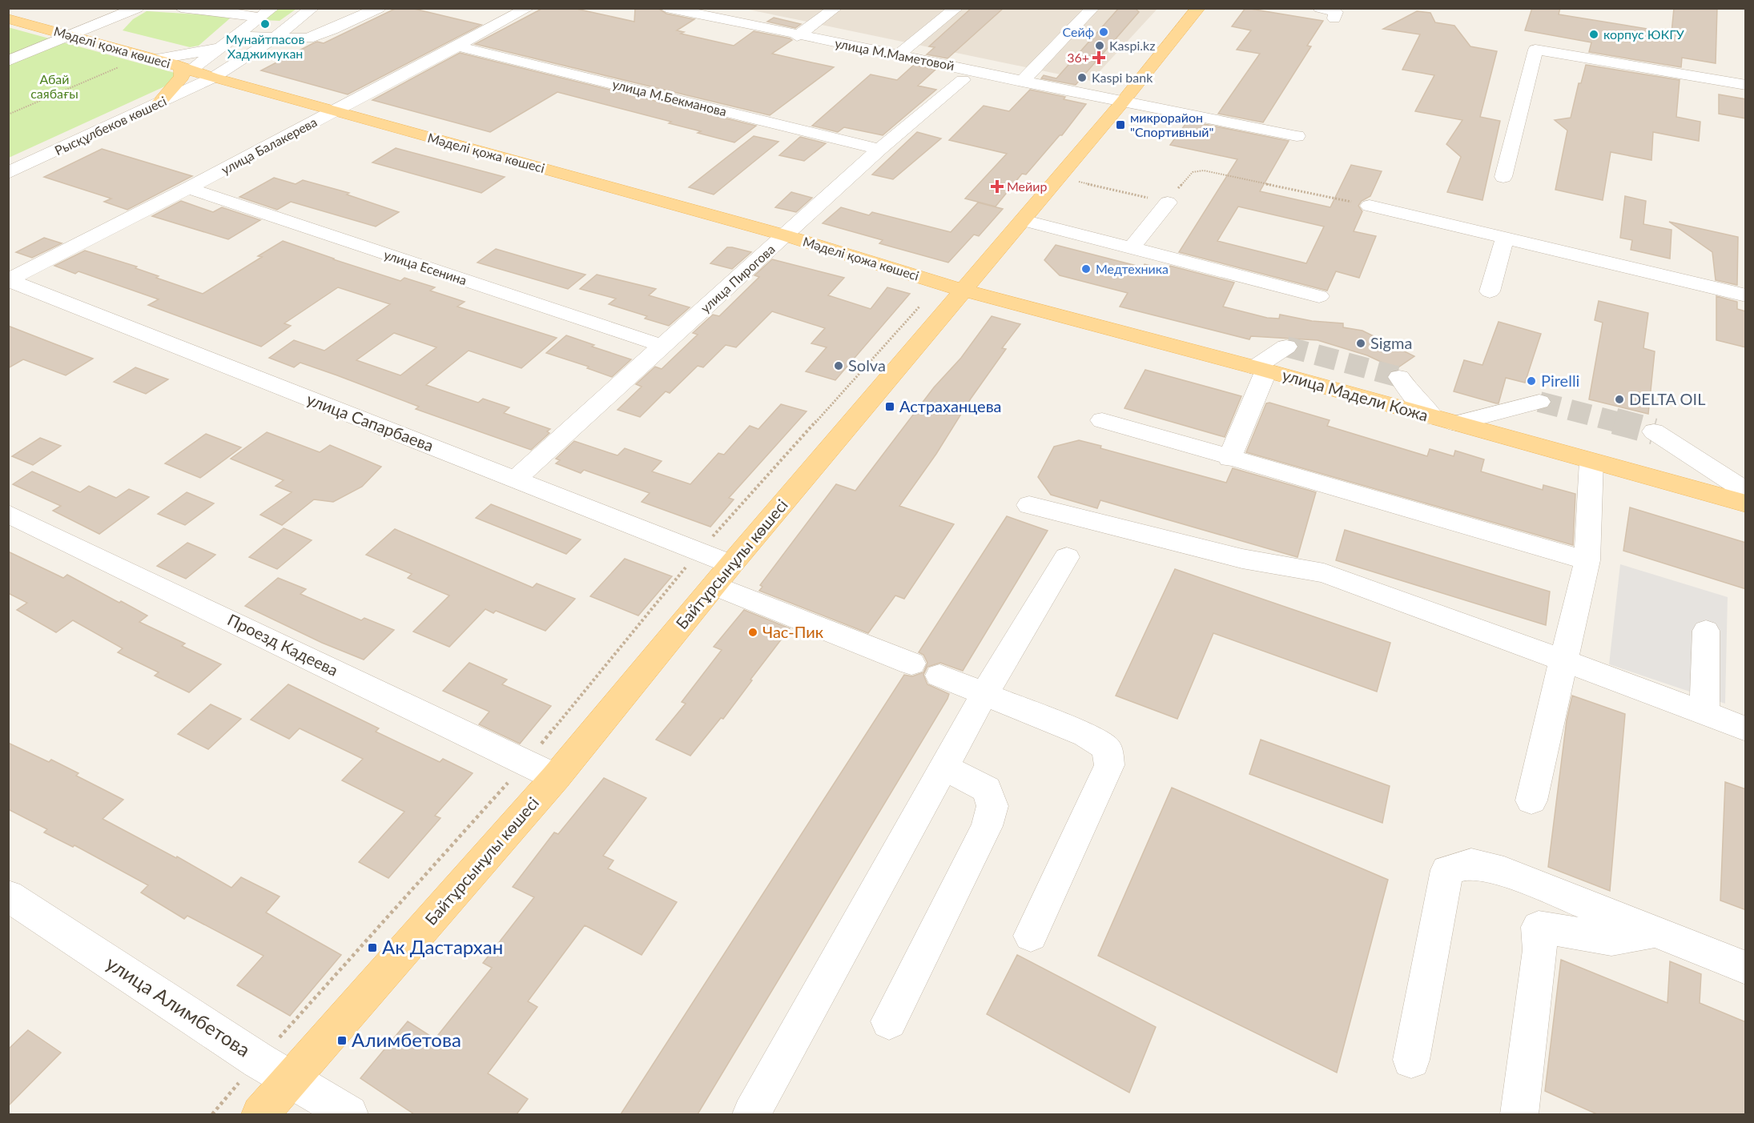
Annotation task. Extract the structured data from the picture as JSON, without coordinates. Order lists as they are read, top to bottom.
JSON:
{
  "streets": {
    "main road": ["Мәделі қожа көшесі", "улица Мадели Кожа", "Байтұрсынұлы көшесі"],
    "street": [
      "улица М.Маметовой",
      "улица М.Бекманова",
      "Рысқұлбеков көшесі",
      "улица Балакерева",
      "улица Есенина",
      "улица Пирогова",
      "улица Сапарбаева",
      "Проезд Кадеева",
      "улица Алимбетова"
    ]
  },
  "crossings": [
    ["Мәделі қожа көшесі", "Рысқұлбеков көшесі"],
    ["Мәделі қожа көшесі", "улица Балакерева"],
    ["Мәделі қожа көшесі", "улица Пирогова"],
    ["Мәделі қожа көшесі", "улица Мадели Кожа"],
    ["Мәделі қожа көшесі", "Байтұрсынұлы көшесі"],
    ["улица М.Маметовой", "Байтұрсынұлы көшесі"],
    ["улица М.Бекманова", "улица Балакерева"],
    ["улица М.Бекманова", "улица Пирогова"],
    ["улица Балакерева", "улица Есенина"],
    ["улица Балакерева", "улица Сапарбаева"],
    ["улица Есенина", "улица Пирогова"],
    ["улица Пирогова", "улица Сапарбаева"],
    ["улица Мадели Кожа", "Байтұрсынұлы көшесі"],
    ["улица Сапарбаева", "Байтұрсынұлы көшесі"],
    ["Байтұрсынұлы көшесі", "Проезд Кадеева"],
    ["Байтұрсынұлы көшесі", "улица Алимбетова"]
  ],
  "parks": ["Абай саябағы"],
  "places": {
    "other": [
      "Мунайтпасов Хаджимукан",
      "Сейф",
      "корпус ЮКГУ",
      "Kaspi.kz",
      "Kaspi bank",
      "Медтехника",
      "Sigma",
      "Solva",
      "Pirelli",
      "DELTA OIL",
      "Час-Пик"
    ],
    "health": ["36+", "Мейир"],
    "transit": [
      "микрорайон \"Спортивный\"",
      "Астраханцева",
      "Ак Дастархан",
      "Алимбетова"
    ]
  }
}
